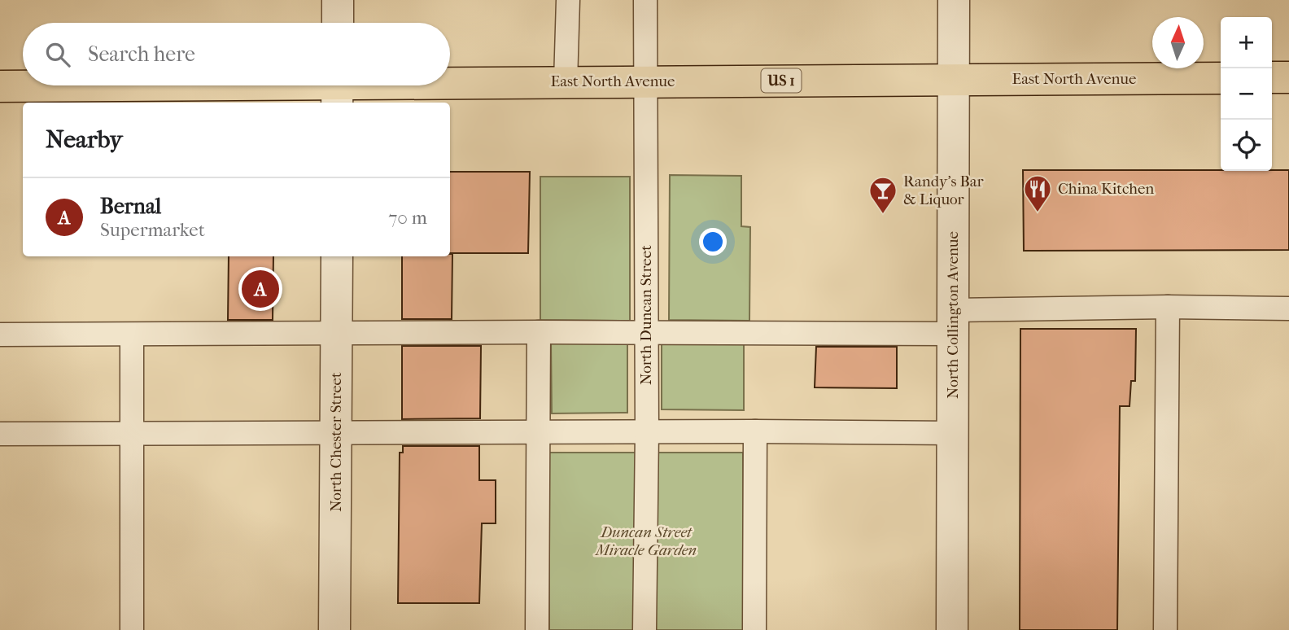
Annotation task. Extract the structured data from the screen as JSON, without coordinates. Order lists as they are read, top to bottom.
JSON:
{
  "streets": {
    "main road": ["East North Avenue", "US 1"],
    "street": ["North Collington Avenue", "North Chester Street"],
    "lane": ["North Duncan Street"]
  },
  "crossings": [
    ["East North Avenue", "North Duncan Street"],
    ["East North Avenue", "North Collington Avenue"]
  ],
  "parks": ["Duncan Street Miracle Garden"],
  "places": {
    "restaurant": ["China Kitchen"],
    "bar": ["Randy’s Bar & Liquor"]
  },
  "north": "top",
  "page": {
    "map_buttons": ["+", "−"],
    "search": "Search here",
    "heading": "Nearby",
    "list": [
      {
        "mark": "A",
        "name": "Bernal",
        "note": "Supermarket",
        "value": "70 m"
      }
    ],
    "pins": "A"
  }
}
